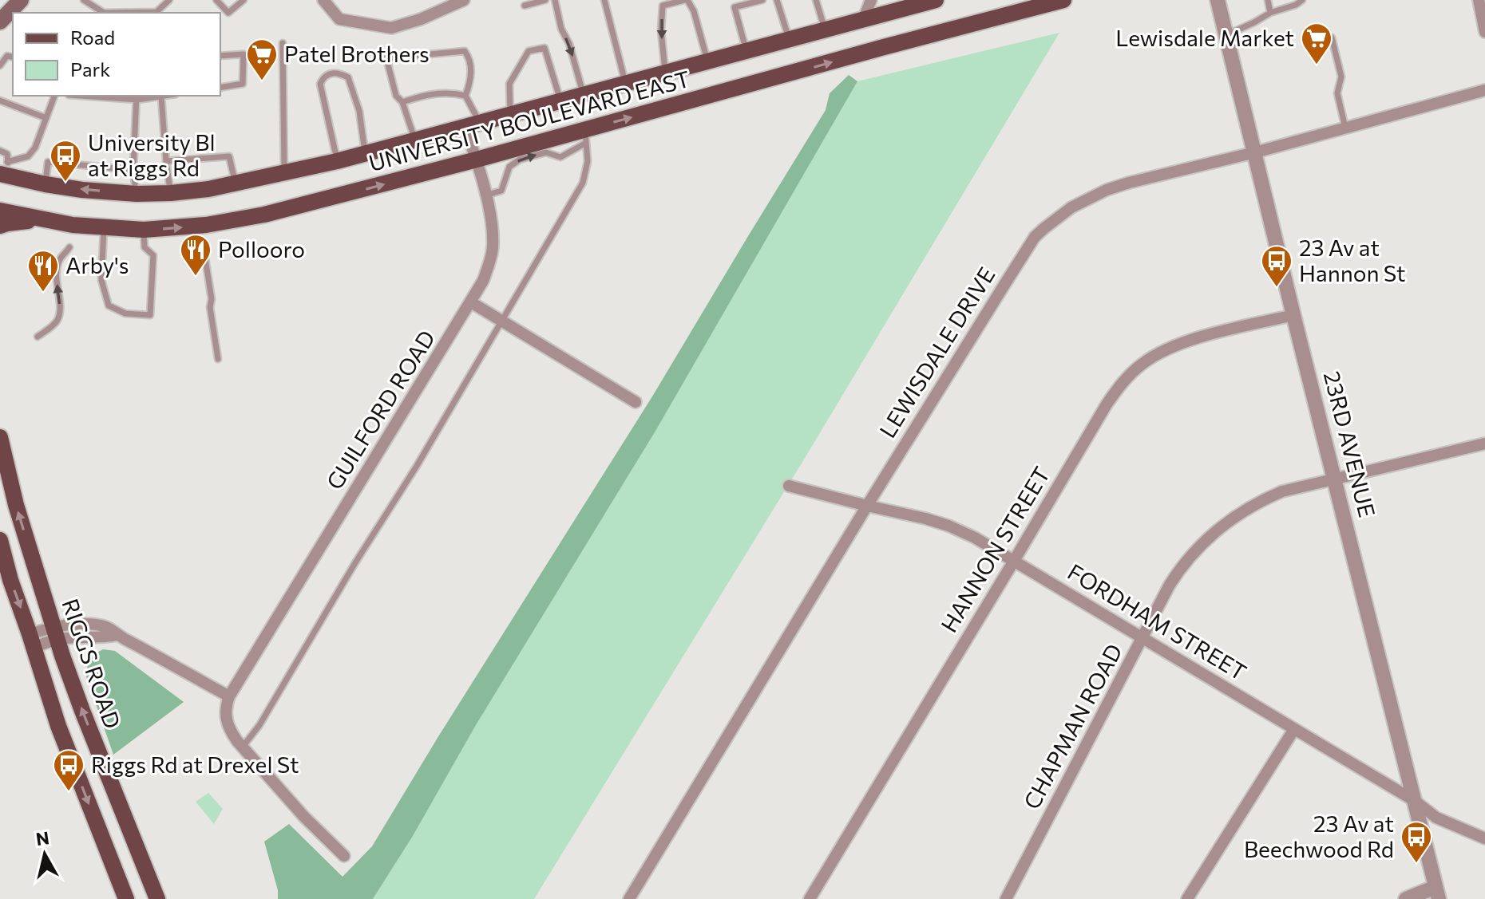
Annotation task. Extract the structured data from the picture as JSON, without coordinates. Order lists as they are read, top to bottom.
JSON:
{
  "streets": {
    "main road": ["UNIVERSITY BOULEVARD EAST", "RIGGS ROAD"],
    "street": [
      "LEWISDALE DRIVE",
      "GUILFORD ROAD",
      "23RD AVENUE",
      "HANNON STREET",
      "FORDHAM STREET",
      "CHAPMAN ROAD"
    ]
  },
  "crossings": [
    ["UNIVERSITY BOULEVARD EAST", "GUILFORD ROAD"],
    ["LEWISDALE DRIVE", "23RD AVENUE"],
    ["LEWISDALE DRIVE", "FORDHAM STREET"],
    ["23RD AVENUE", "HANNON STREET"],
    ["23RD AVENUE", "FORDHAM STREET"],
    ["23RD AVENUE", "CHAPMAN ROAD"],
    ["HANNON STREET", "FORDHAM STREET"],
    ["FORDHAM STREET", "CHAPMAN ROAD"]
  ],
  "places": {
    "supermarket": ["Lewisdale Market", "Patel Brothers"],
    "bus stop": [
      "University Bl at Riggs Rd",
      "23 Av at Hannon St",
      "Riggs Rd at Drexel St",
      "23 Av at Beechwood Rd"
    ],
    "restaurant": ["Pollooro", "Arby's"]
  },
  "legend": ["Road", "Park"],
  "north": "top"
}
